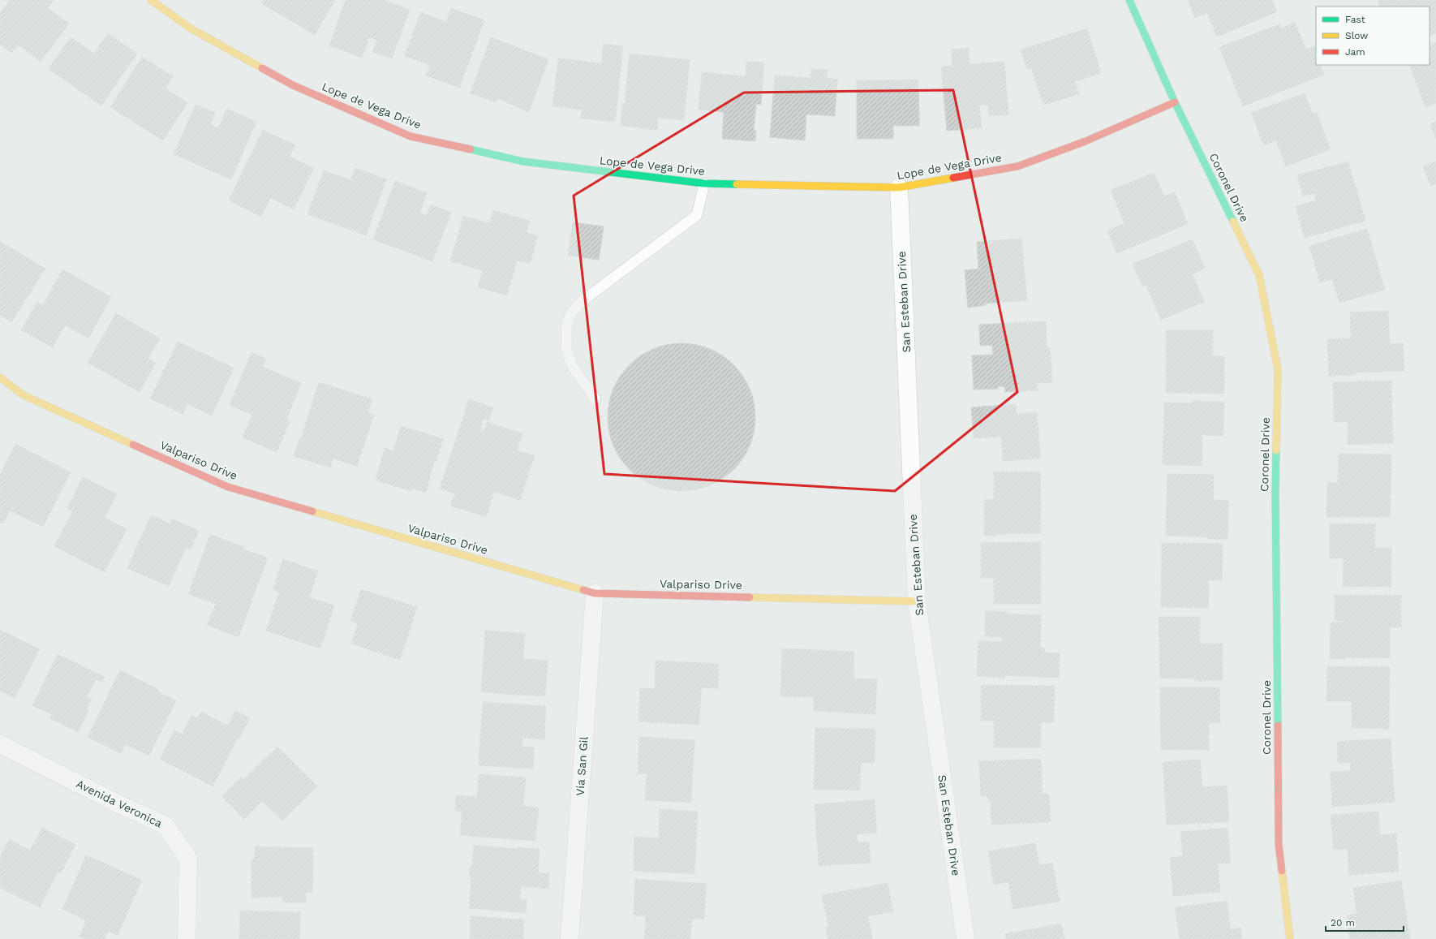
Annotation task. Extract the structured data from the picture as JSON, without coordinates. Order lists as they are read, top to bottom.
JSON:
{
  "streets": {
    "street": [
      "Lope de Vega Drive",
      "Coronel Drive",
      "San Esteban Drive",
      "Valpariso Drive",
      "Via San Gil",
      "Avenida Veronica"
    ]
  },
  "crossings": [
    ["Lope de Vega Drive", "Coronel Drive"],
    ["Lope de Vega Drive", "San Esteban Drive"],
    ["San Esteban Drive", "Valpariso Drive"],
    ["Valpariso Drive", "Via San Gil"]
  ],
  "legend": ["Fast", "Slow", "Jam"],
  "scale_bar": "20 m"
}
